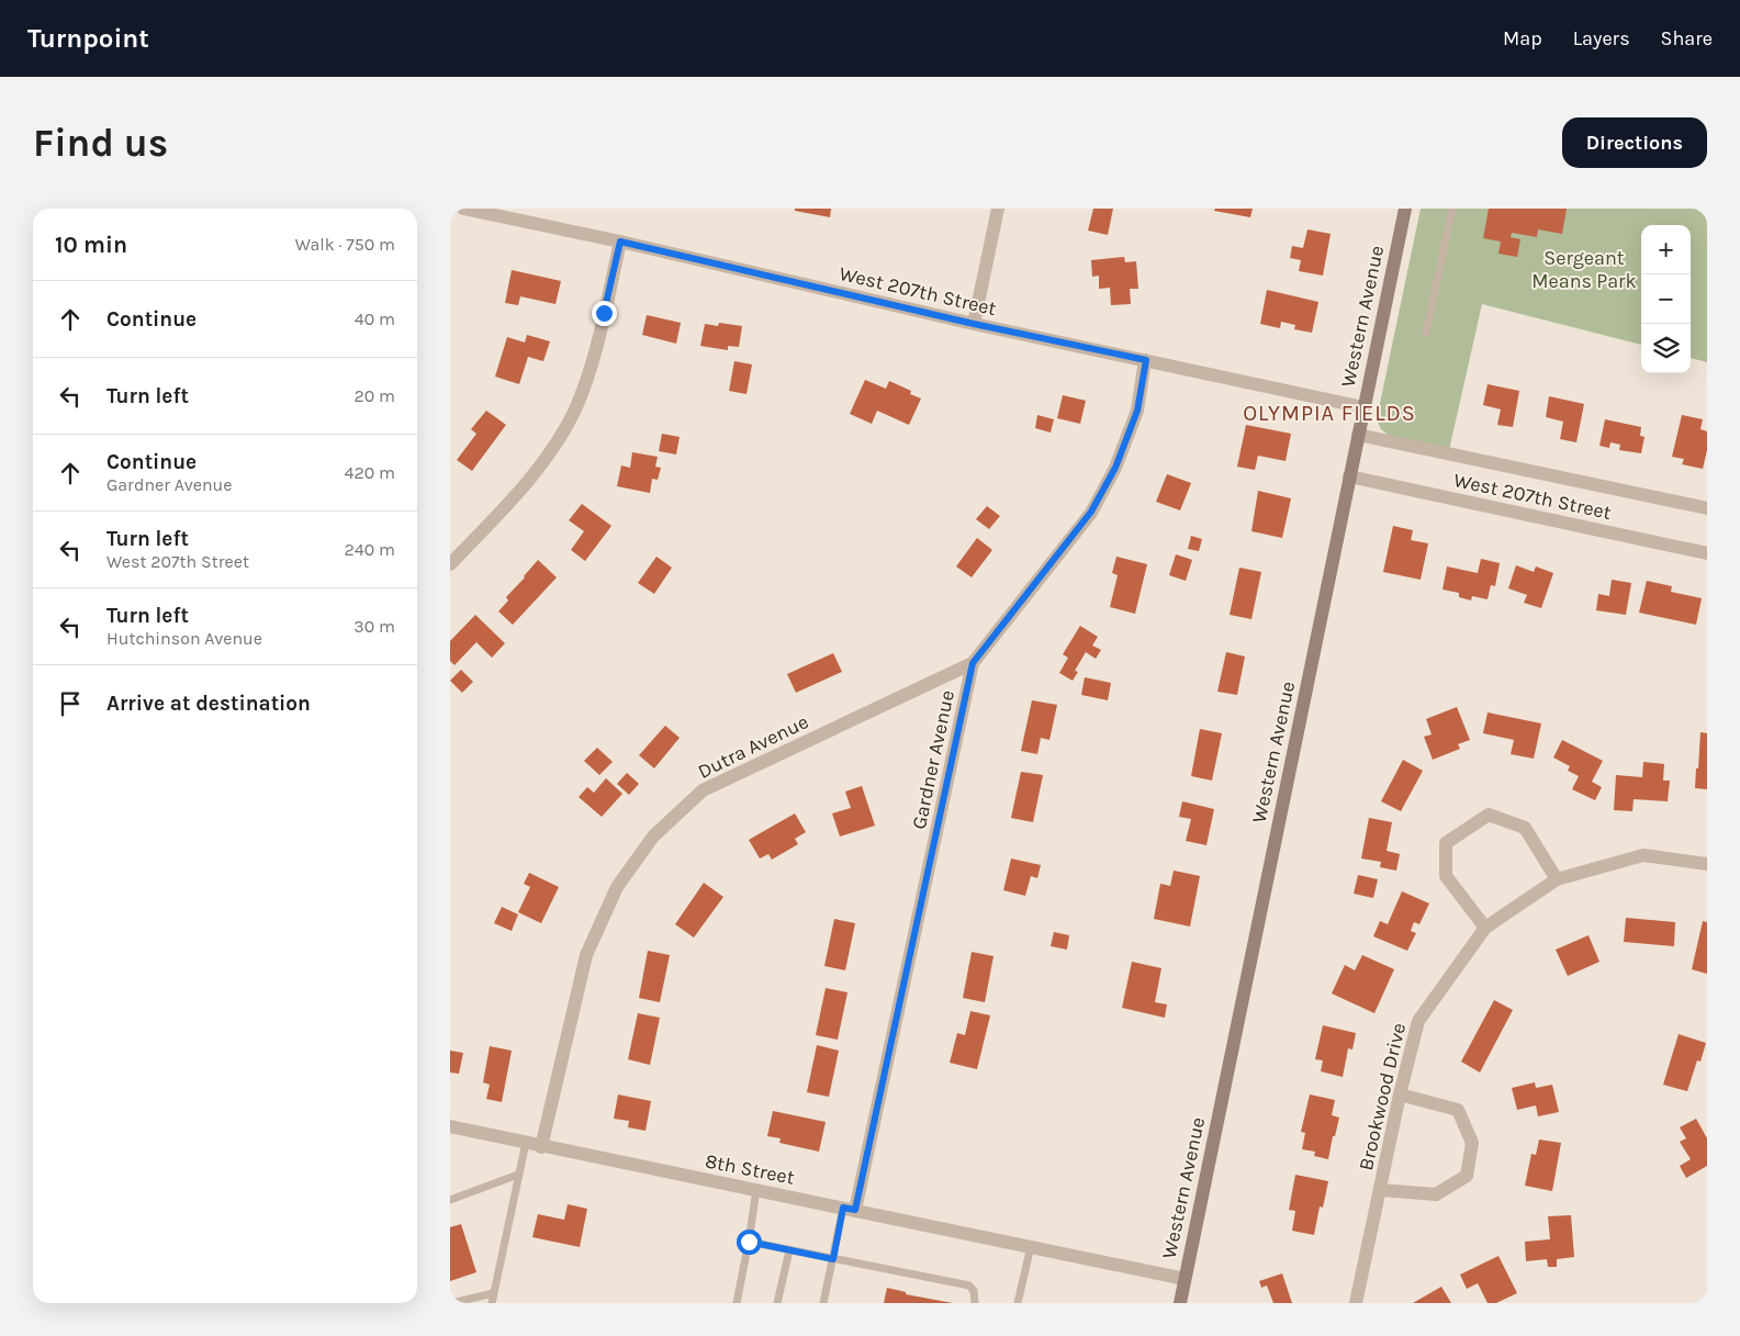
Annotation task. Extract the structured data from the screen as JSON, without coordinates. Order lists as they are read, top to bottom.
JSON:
{
  "streets": {
    "main road": ["Western Avenue"],
    "street": [
      "West 207th Street",
      "Dutra Avenue",
      "Gardner Avenue",
      "Brookwood Drive",
      "8th Street"
    ]
  },
  "crossings": [
    ["West 207th Street", "Western Avenue"],
    ["West 207th Street", "Gardner Avenue"],
    ["Western Avenue", "8th Street"],
    ["Dutra Avenue", "Gardner Avenue"],
    ["Dutra Avenue", "8th Street"],
    ["Gardner Avenue", "8th Street"]
  ],
  "districts": ["OLYMPIA FIELDS"],
  "parks": ["Sergeant Means Park"],
  "page": {
    "header": "Turnpoint",
    "nav": ["Map", "Layers", "Share"],
    "buttons": "Directions",
    "title": "Find us",
    "heading": ["10 min", "Walk · 750 m"],
    "map_buttons": ["+", "−"],
    "list": [
      ["Continue", "40 m"],
      ["Turn left", "20 m"],
      ["Continue", "Gardner Avenue", "420 m"],
      ["Turn left", "West 207th Street", "240 m"],
      ["Turn left", "Hutchinson Avenue", "30 m"],
      "Arrive at destination"
    ]
  }
}
